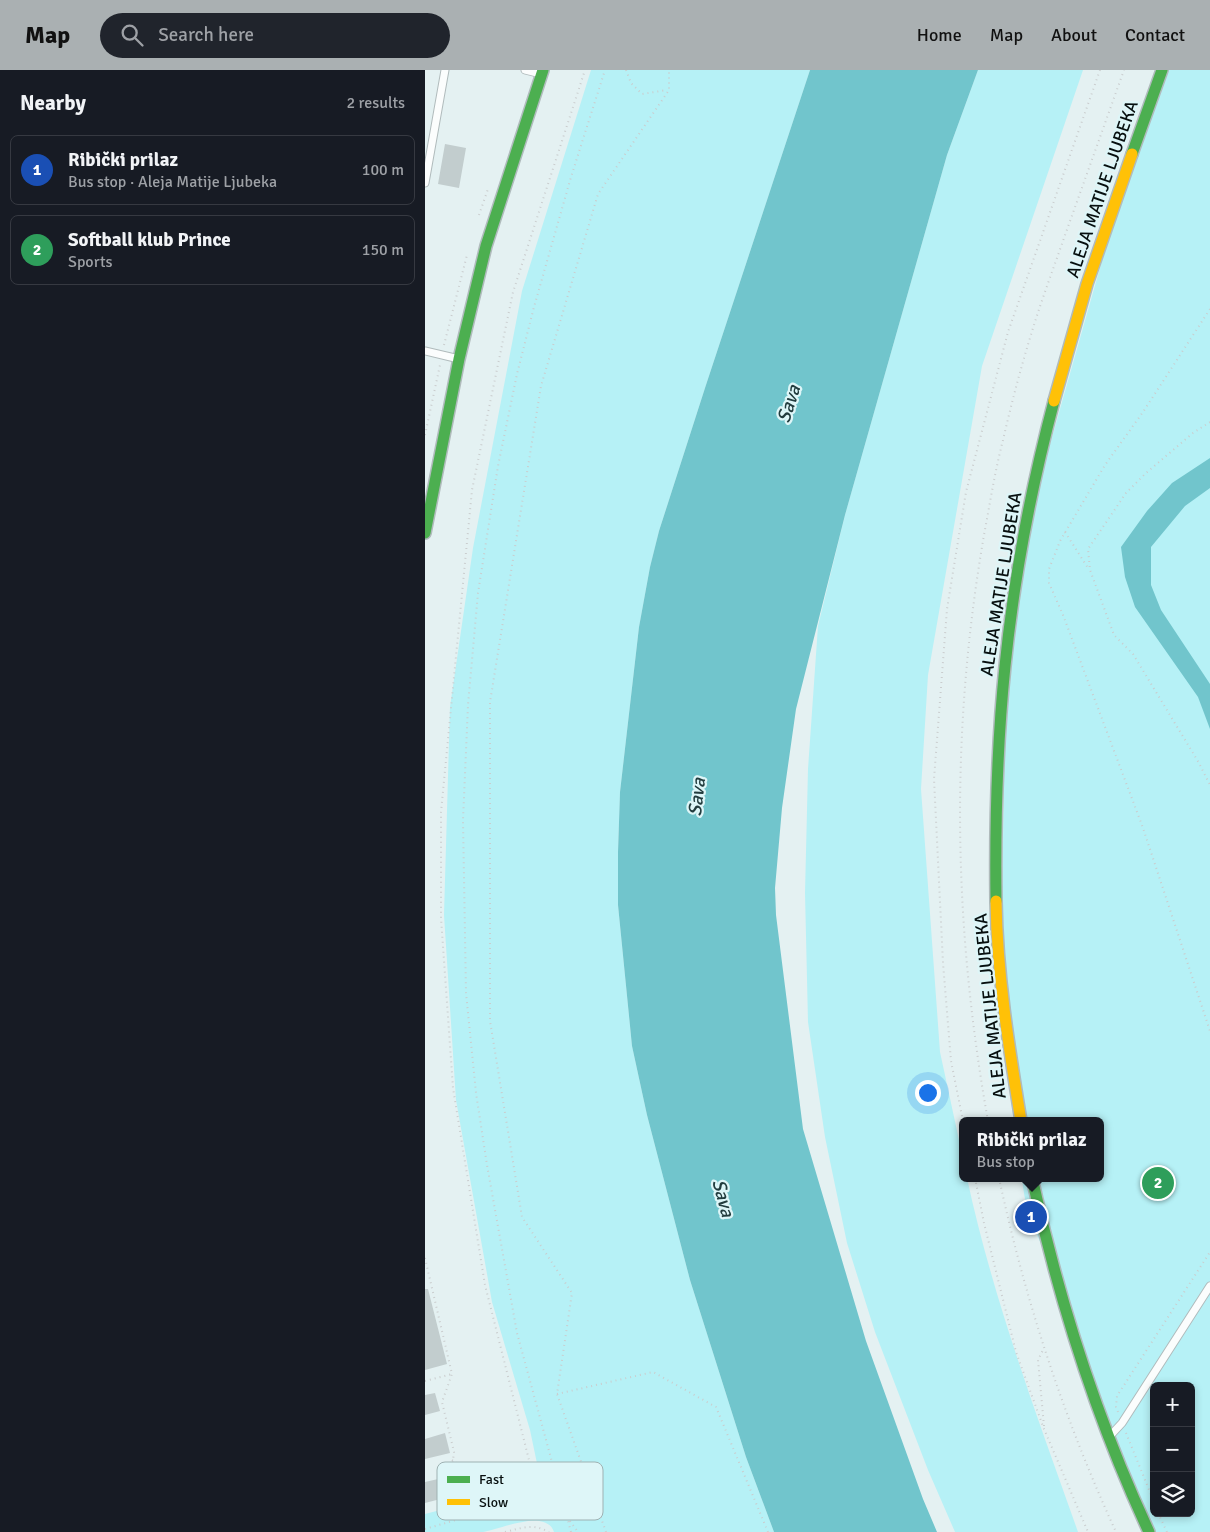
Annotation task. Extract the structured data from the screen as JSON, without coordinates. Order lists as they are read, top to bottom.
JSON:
{
  "streets": {
    "street": ["ALEJA MATIJE LJUBEKA"]
  },
  "water": ["Sava"],
  "legend": ["Fast", "Slow"],
  "page": {
    "header": "Map",
    "search": "Search here",
    "nav": [
      "Home",
      "Map",
      "About",
      "Contact"
    ],
    "heading": ["Nearby", "2 results"],
    "list": [
      {
        "mark": "1",
        "name": "Ribički prilaz",
        "note": "Bus stop · Aleja Matije Ljubeka",
        "value": "100 m"
      },
      {
        "mark": "2",
        "name": "Softball klub Prince",
        "note": "Sports",
        "value": "150 m"
      }
    ],
    "popup": ["Ribički prilaz", "Bus stop"],
    "pins": ["2", "1"],
    "map_buttons": ["+", "−"]
  }
}
